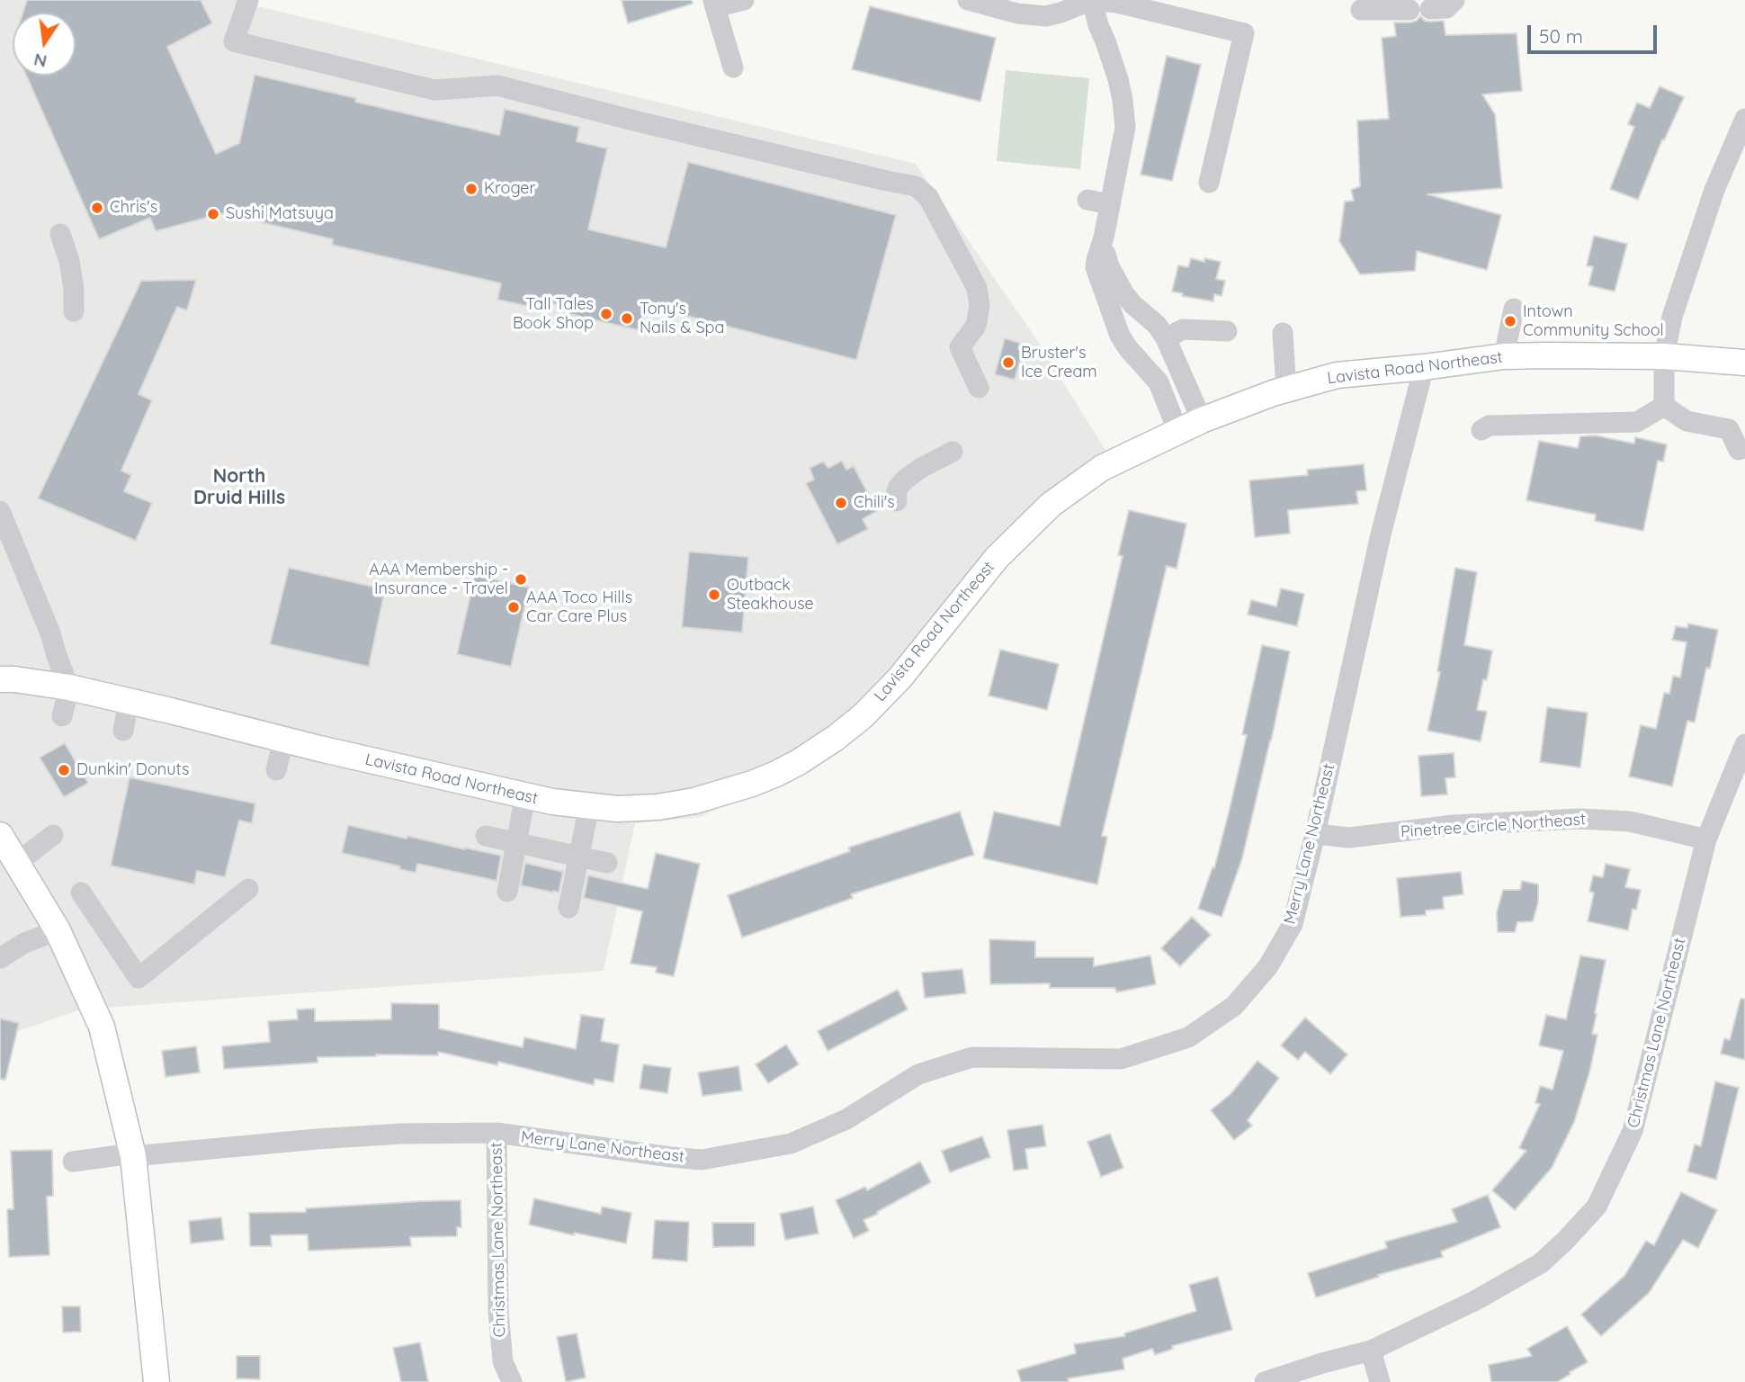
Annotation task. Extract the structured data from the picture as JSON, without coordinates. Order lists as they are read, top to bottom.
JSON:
{
  "streets": {
    "main road": ["Lavista Road Northeast"],
    "street": ["Pinetree Circle Northeast", "Merry Lane Northeast", "Christmas Lane Northeast"]
  },
  "crossings": [
    ["Lavista Road Northeast", "Merry Lane Northeast"],
    ["Pinetree Circle Northeast", "Merry Lane Northeast"],
    ["Pinetree Circle Northeast", "Christmas Lane Northeast"],
    ["Merry Lane Northeast", "Christmas Lane Northeast"]
  ],
  "districts": ["North Druid Hills"],
  "places": [
    "Kroger",
    "Chris's",
    "Sushi Matsuya",
    "Tall Tales Book Shop",
    "Tony's Nails & Spa",
    "Intown Community School",
    "Bruster's Ice Cream",
    "Chili's",
    "AAA Membership - Insurance - Travel",
    "Outback Steakhouse",
    "AAA Toco Hills Car Care Plus",
    "Dunkin' Donuts"
  ],
  "scale_bar": "50 m",
  "north": "bottom"
}
